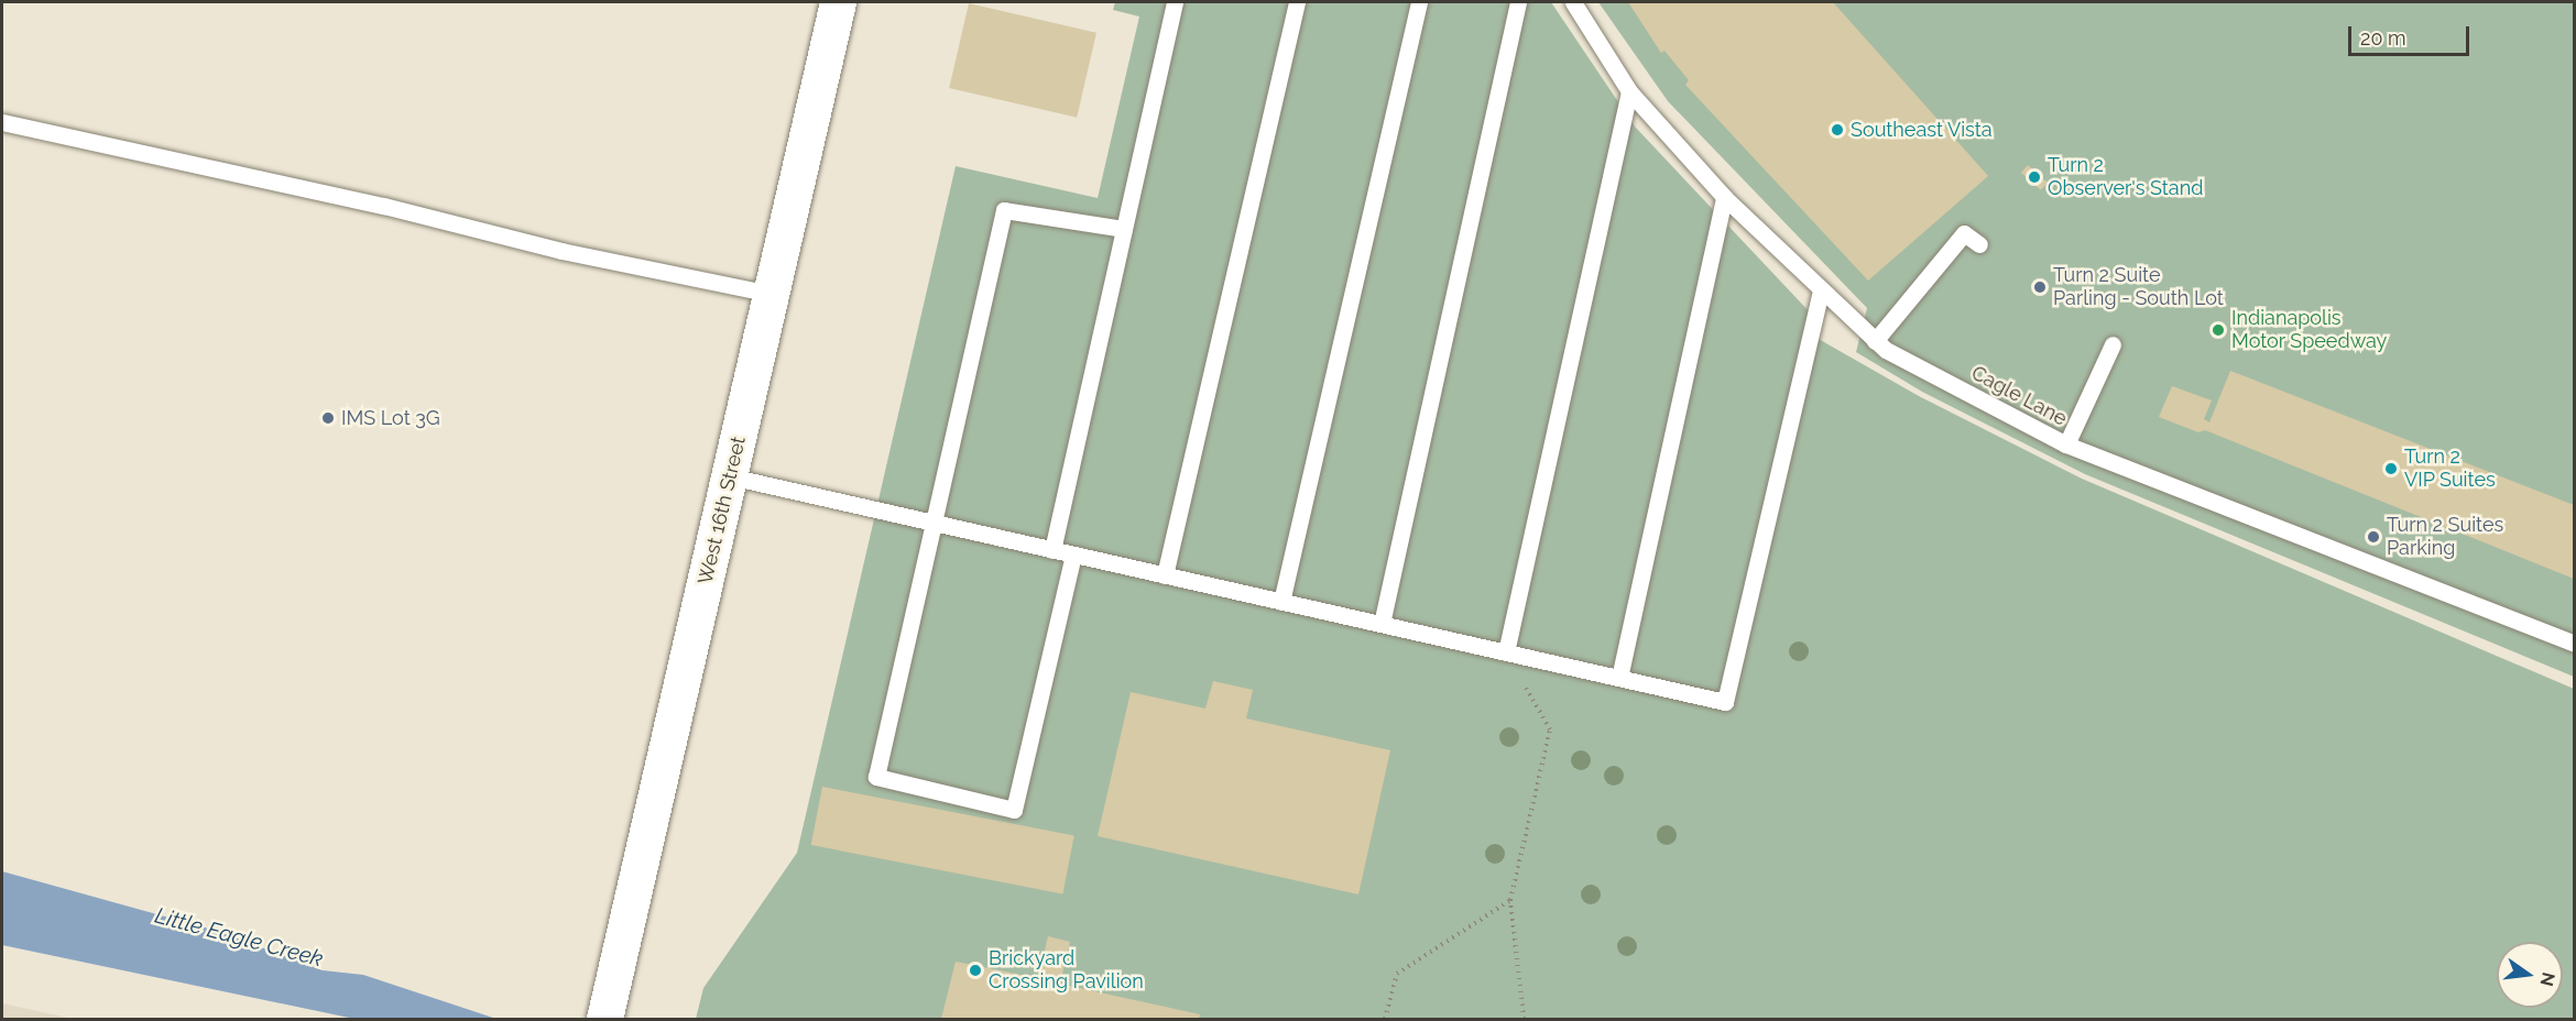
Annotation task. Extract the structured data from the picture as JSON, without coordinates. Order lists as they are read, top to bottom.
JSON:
{
  "streets": {
    "main road": ["West 16th Street"],
    "lane": ["Cagle Lane"]
  },
  "water": ["Little Eagle Creek"],
  "places": [
    "Southeast Vista",
    "Turn 2 Observer's Stand",
    "Turn 2 Suite Parling - South Lot",
    "Indianapolis Motor Speedway",
    "IMS Lot 3G",
    "Turn 2 VIP Suites",
    "Turn 2 Suites Parking",
    "Brickyard Crossing Pavilion"
  ],
  "scale_bar": "20 m",
  "north": "right"
}
